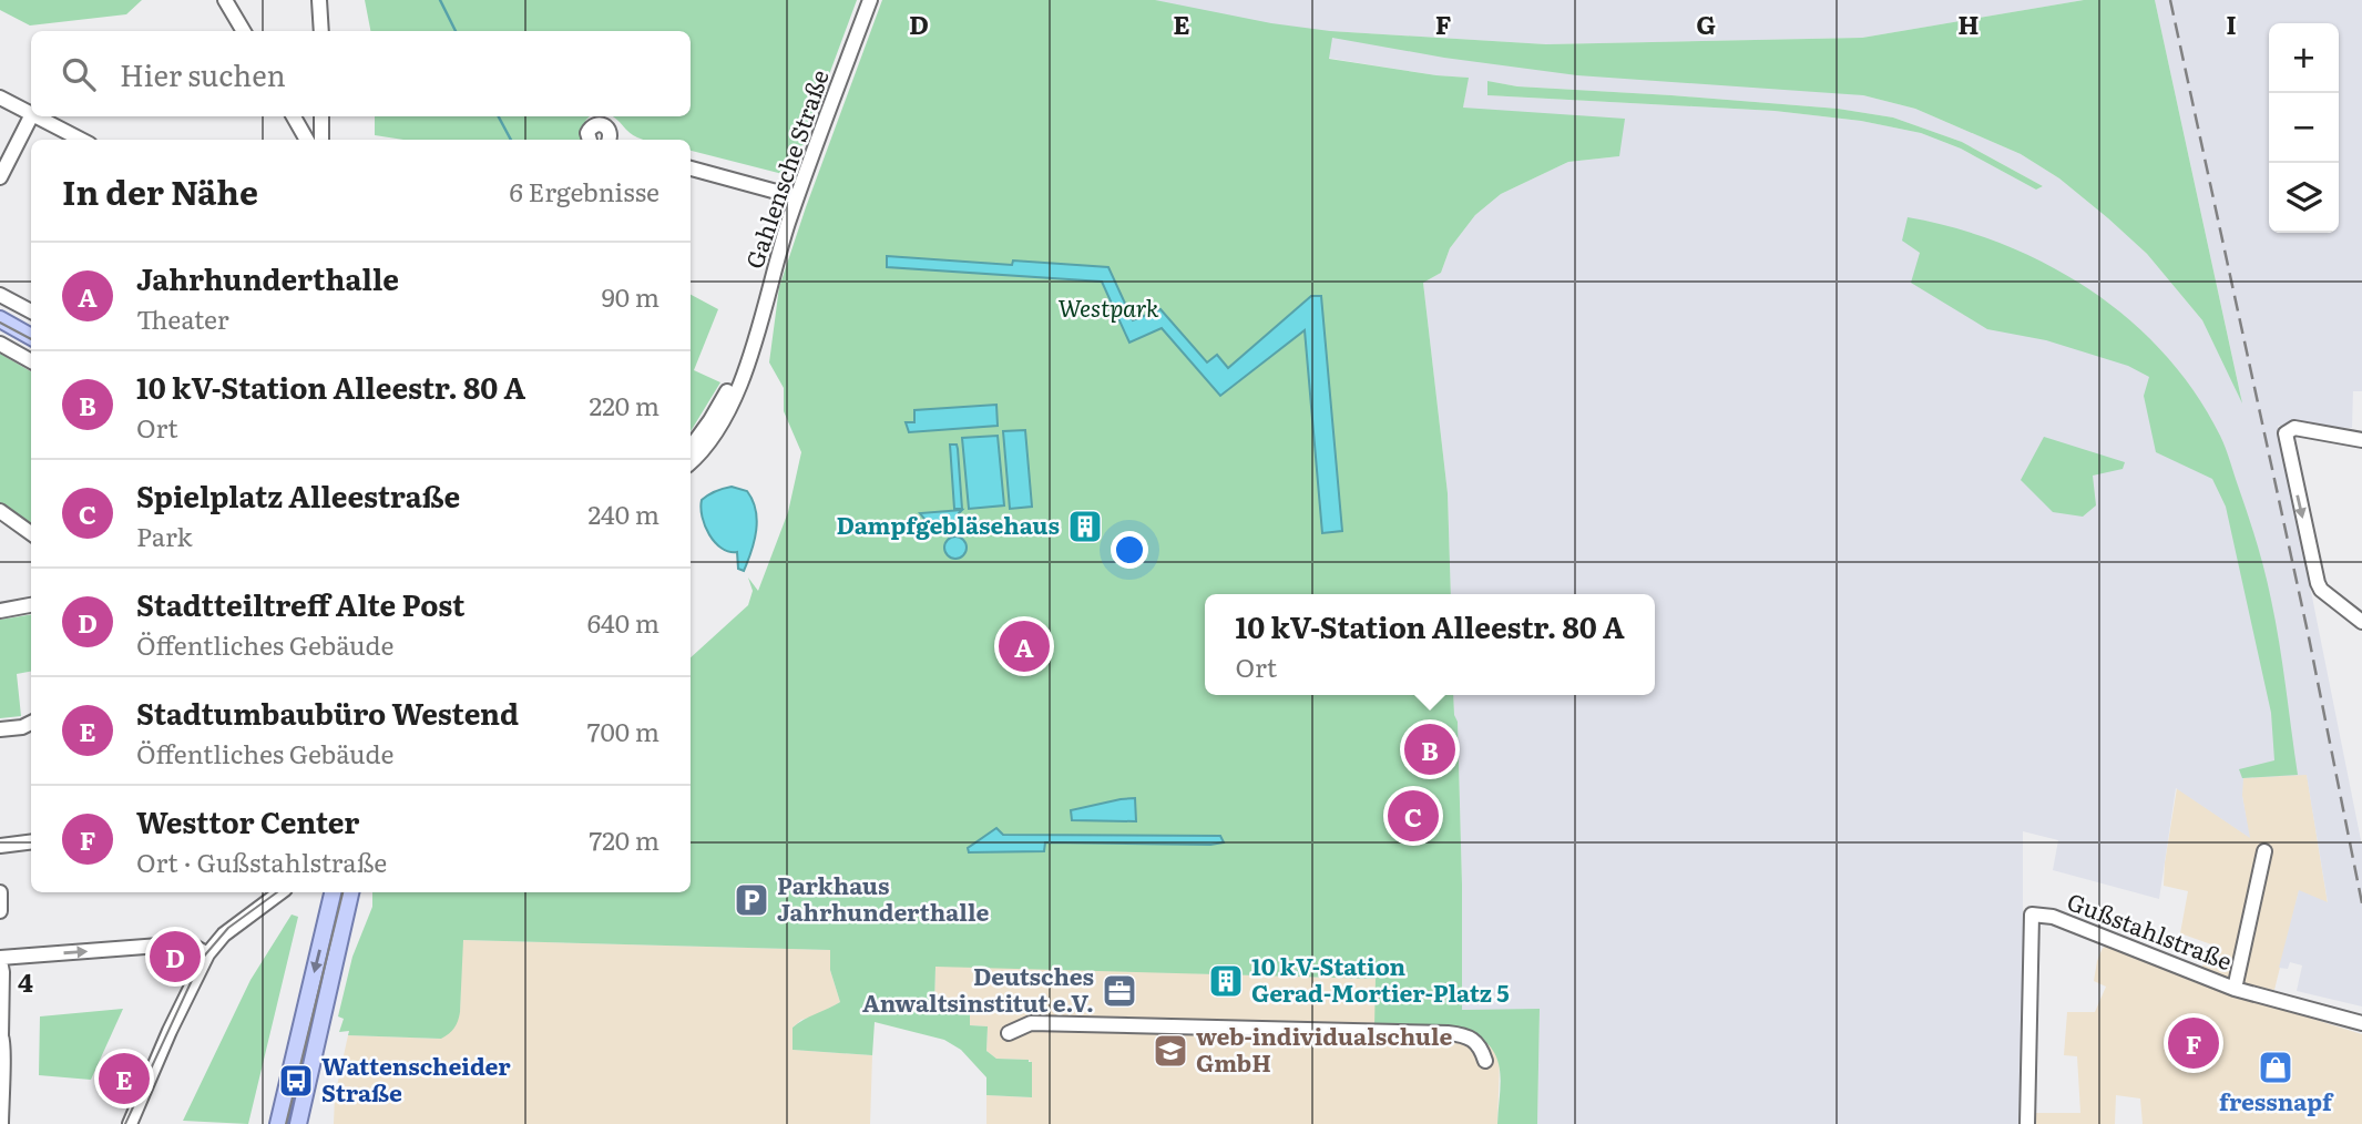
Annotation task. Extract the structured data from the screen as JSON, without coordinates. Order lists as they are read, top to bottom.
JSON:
{
  "streets": {
    "street": ["Gahlensche Straße", "Gußstahlstraße"]
  },
  "parks": ["Westpark"],
  "places": {
    "building": ["Dampfgebläsehaus", "10 kV-Station Gerad-Mortier-Platz 5"],
    "parking": ["Parkhaus Jahrhunderthalle"],
    "office": ["Deutsches Anwaltsinstitut e.V."],
    "school or university": ["web-individualschule GmbH"],
    "shop": ["fressnapf"],
    "bus stop": ["Wattenscheider Straße"]
  },
  "page": {
    "map_buttons": ["+", "−"],
    "search": "Hier suchen",
    "heading": ["In der Nähe", "6 Ergebnisse"],
    "list": [
      {
        "mark": "A",
        "name": "Jahrhunderthalle",
        "note": "Theater",
        "value": "90 m"
      },
      {
        "mark": "B",
        "name": "10 kV-Station Alleestr. 80 A",
        "note": "Ort",
        "value": "220 m"
      },
      {
        "mark": "C",
        "name": "Spielplatz Alleestraße",
        "note": "Park",
        "value": "240 m"
      },
      {
        "mark": "D",
        "name": "Stadtteiltreff Alte Post",
        "note": "Öffentliches Gebäude",
        "value": "640 m"
      },
      {
        "mark": "E",
        "name": "Stadtumbaubüro Westend",
        "note": "Öffentliches Gebäude",
        "value": "700 m"
      },
      {
        "mark": "F",
        "name": "Westtor Center",
        "note": "Ort · Gußstahlstraße",
        "value": "720 m"
      }
    ],
    "popup": ["10 kV-Station Alleestr. 80 A", "Ort"],
    "pins": [
      "A",
      "B",
      "C",
      "D",
      "F",
      "E"
    ]
  },
  "grid": {
    "columns": [
      "D",
      "E",
      "F",
      "G",
      "H",
      "I"
    ],
    "rows": ["4"]
  }
}
